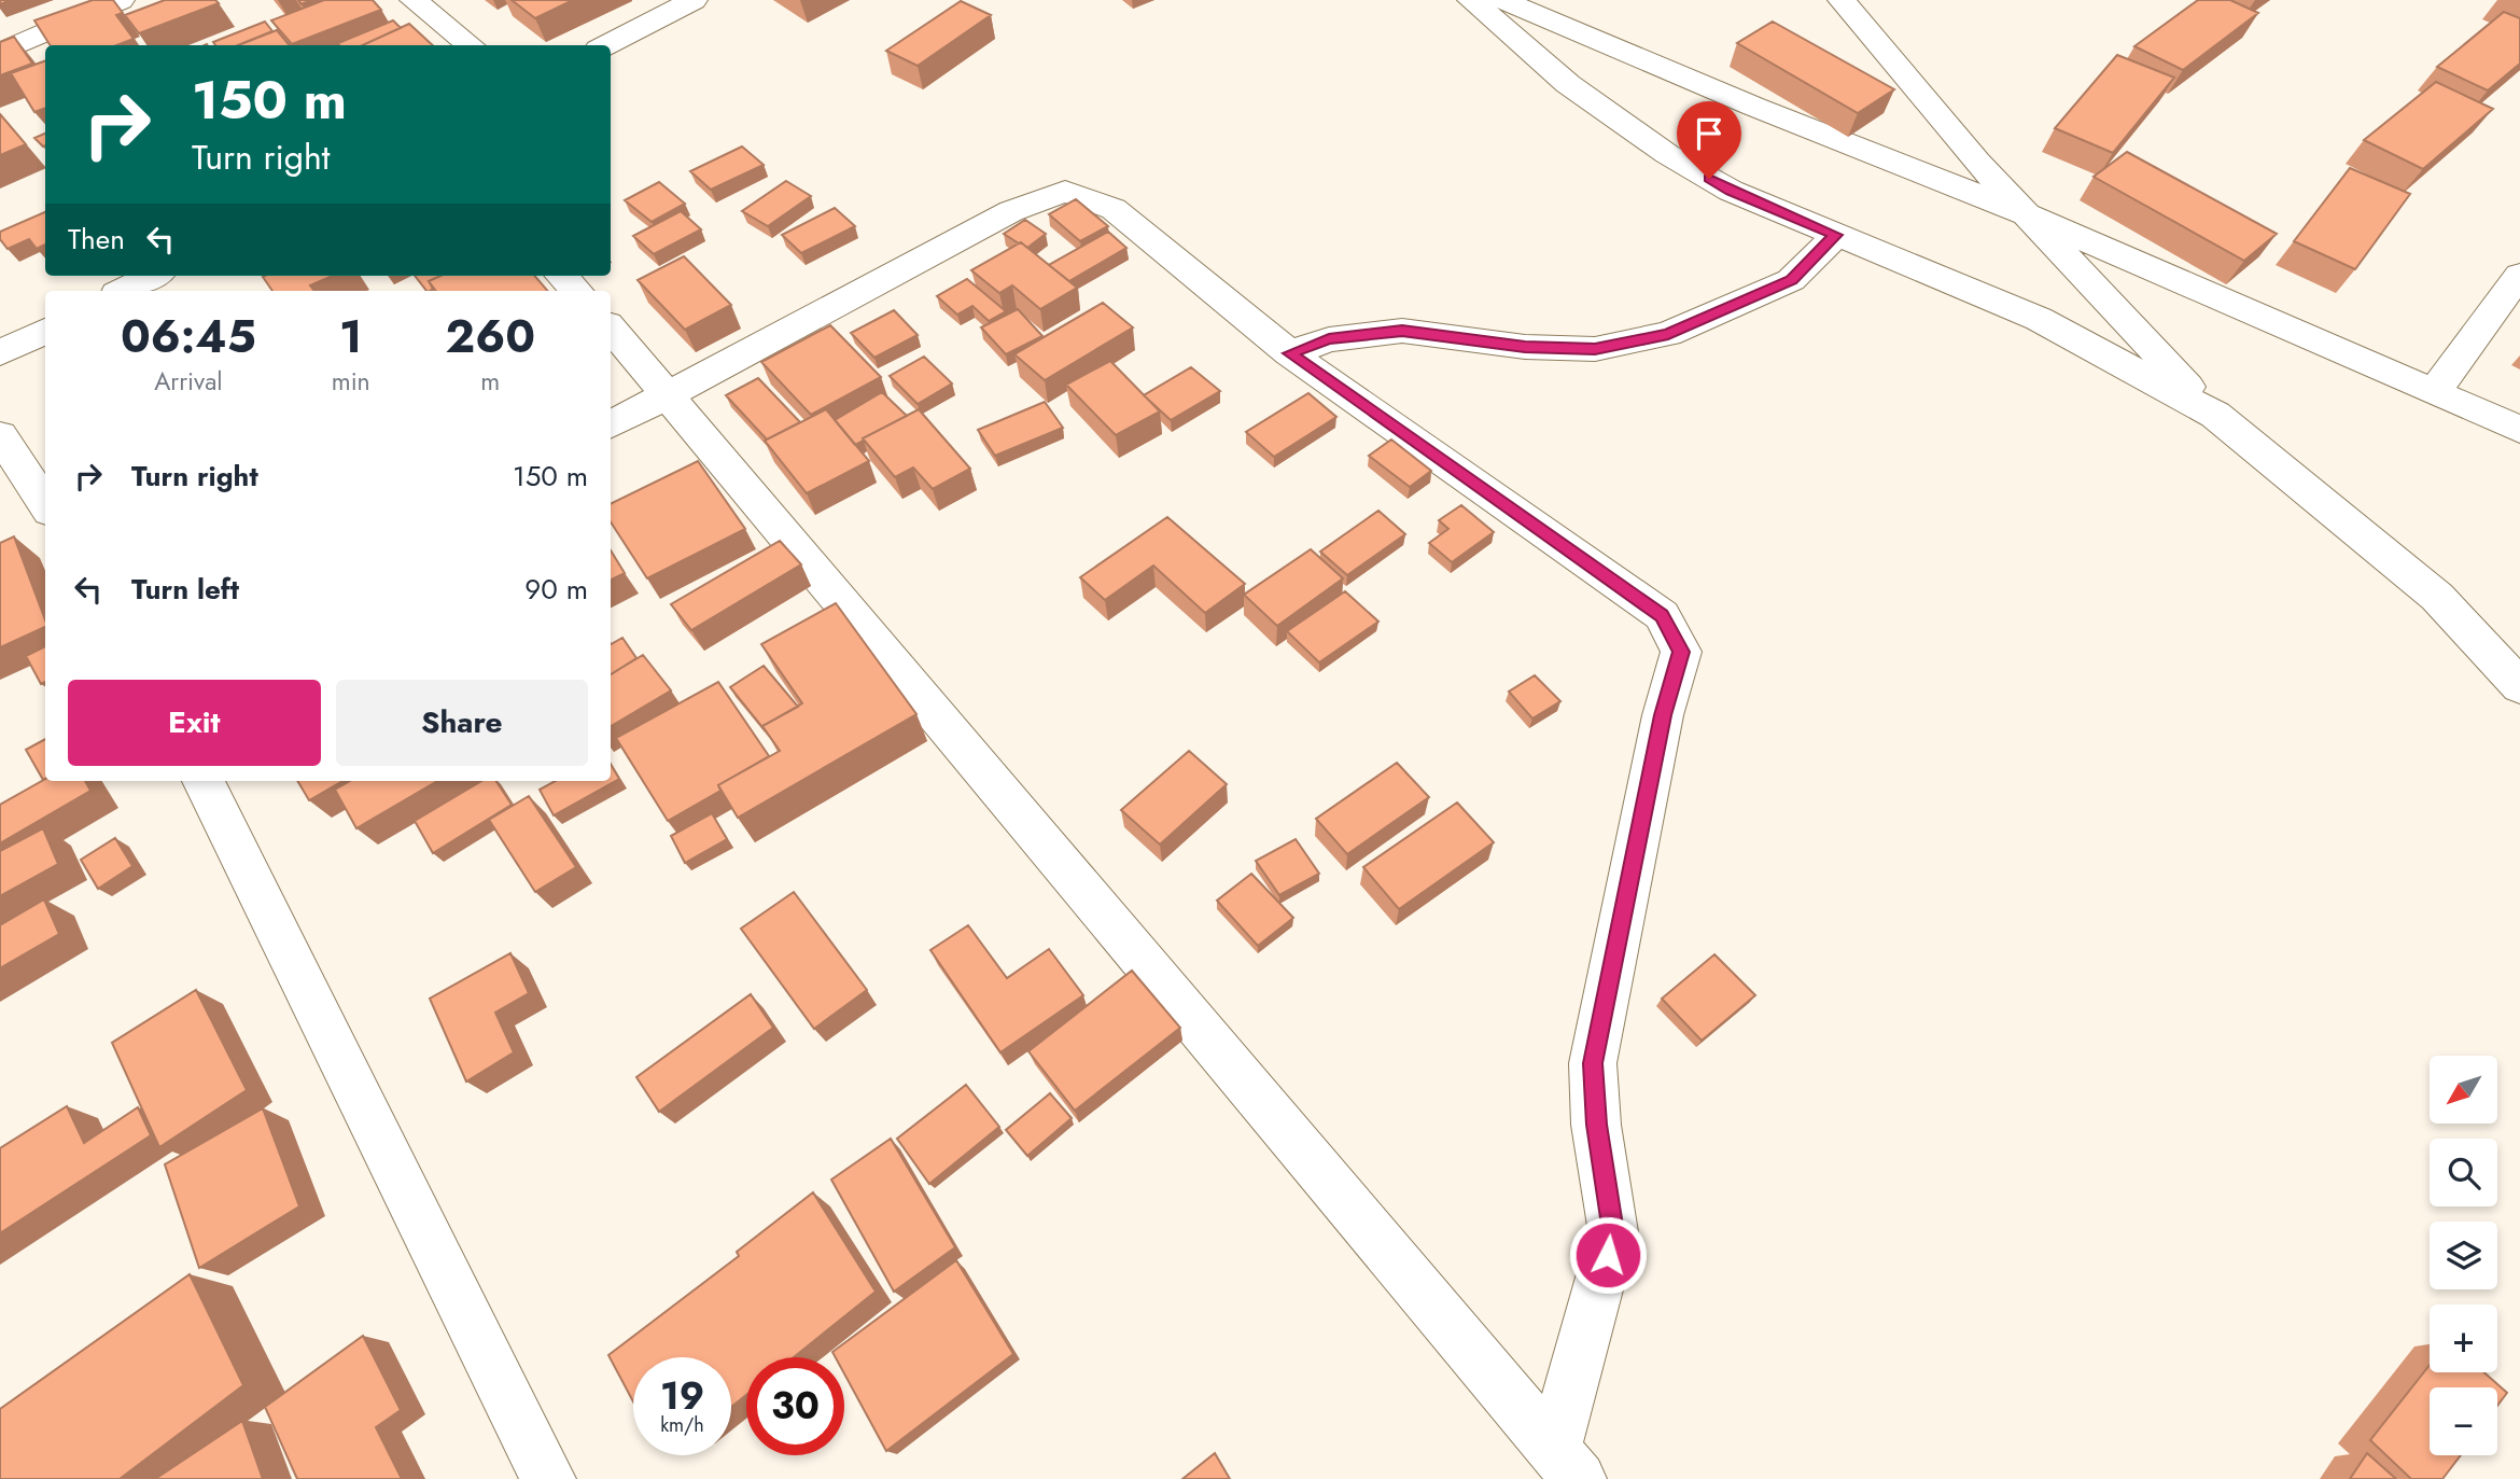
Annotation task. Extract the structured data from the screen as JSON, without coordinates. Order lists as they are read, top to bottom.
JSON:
{
  "north": "bottom left",
  "page": {
    "turn": ["150 m", "Turn right"],
    "then": "Then",
    "eta": [
      "06:45",
      "Arrival",
      "1",
      "min",
      "260",
      "m"
    ],
    "list": [
      {
        "name": "Turn right",
        "value": "150 m"
      },
      {
        "name": "Turn left",
        "value": "90 m"
      }
    ],
    "buttons": ["Exit", "Share"],
    "map_buttons": ["+", "−"],
    "speed": "19 km/h",
    "limit": "30"
  }
}
